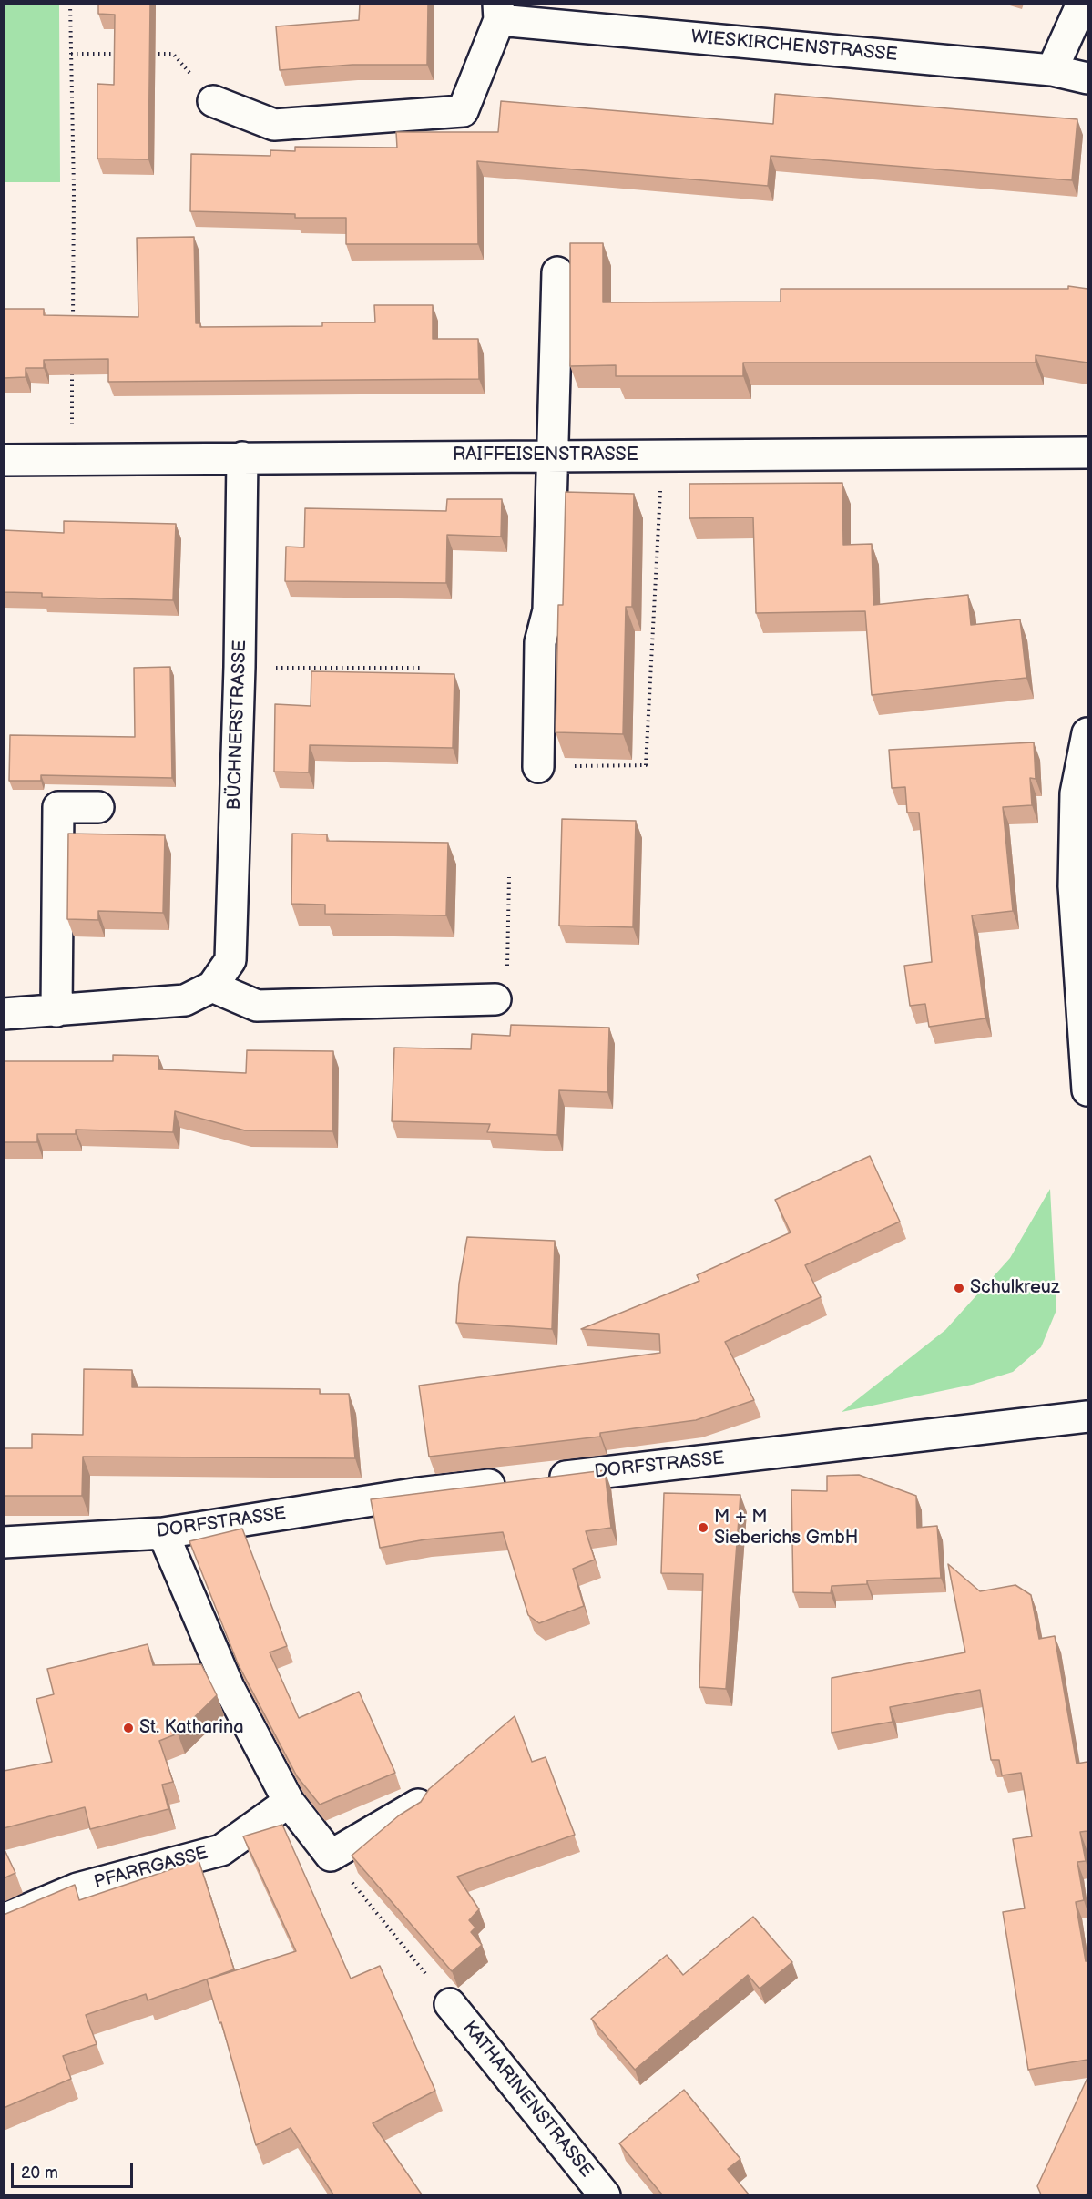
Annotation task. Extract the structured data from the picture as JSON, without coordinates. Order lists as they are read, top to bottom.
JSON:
{
  "streets": {
    "street": [
      "WIESKIRCHENSTRASSE",
      "RAIFFEISENSTRASSE",
      "BÜCHNERSTRASSE",
      "DORFSTRASSE",
      "PFARRGASSE",
      "KATHARINENSTRASSE"
    ]
  },
  "crossings": [
    ["RAIFFEISENSTRASSE", "BÜCHNERSTRASSE"]
  ],
  "places": ["Schulkreuz", "M + M Sieberichs GmbH", "St. Katharina"],
  "scale_bar": "20 m"
}
